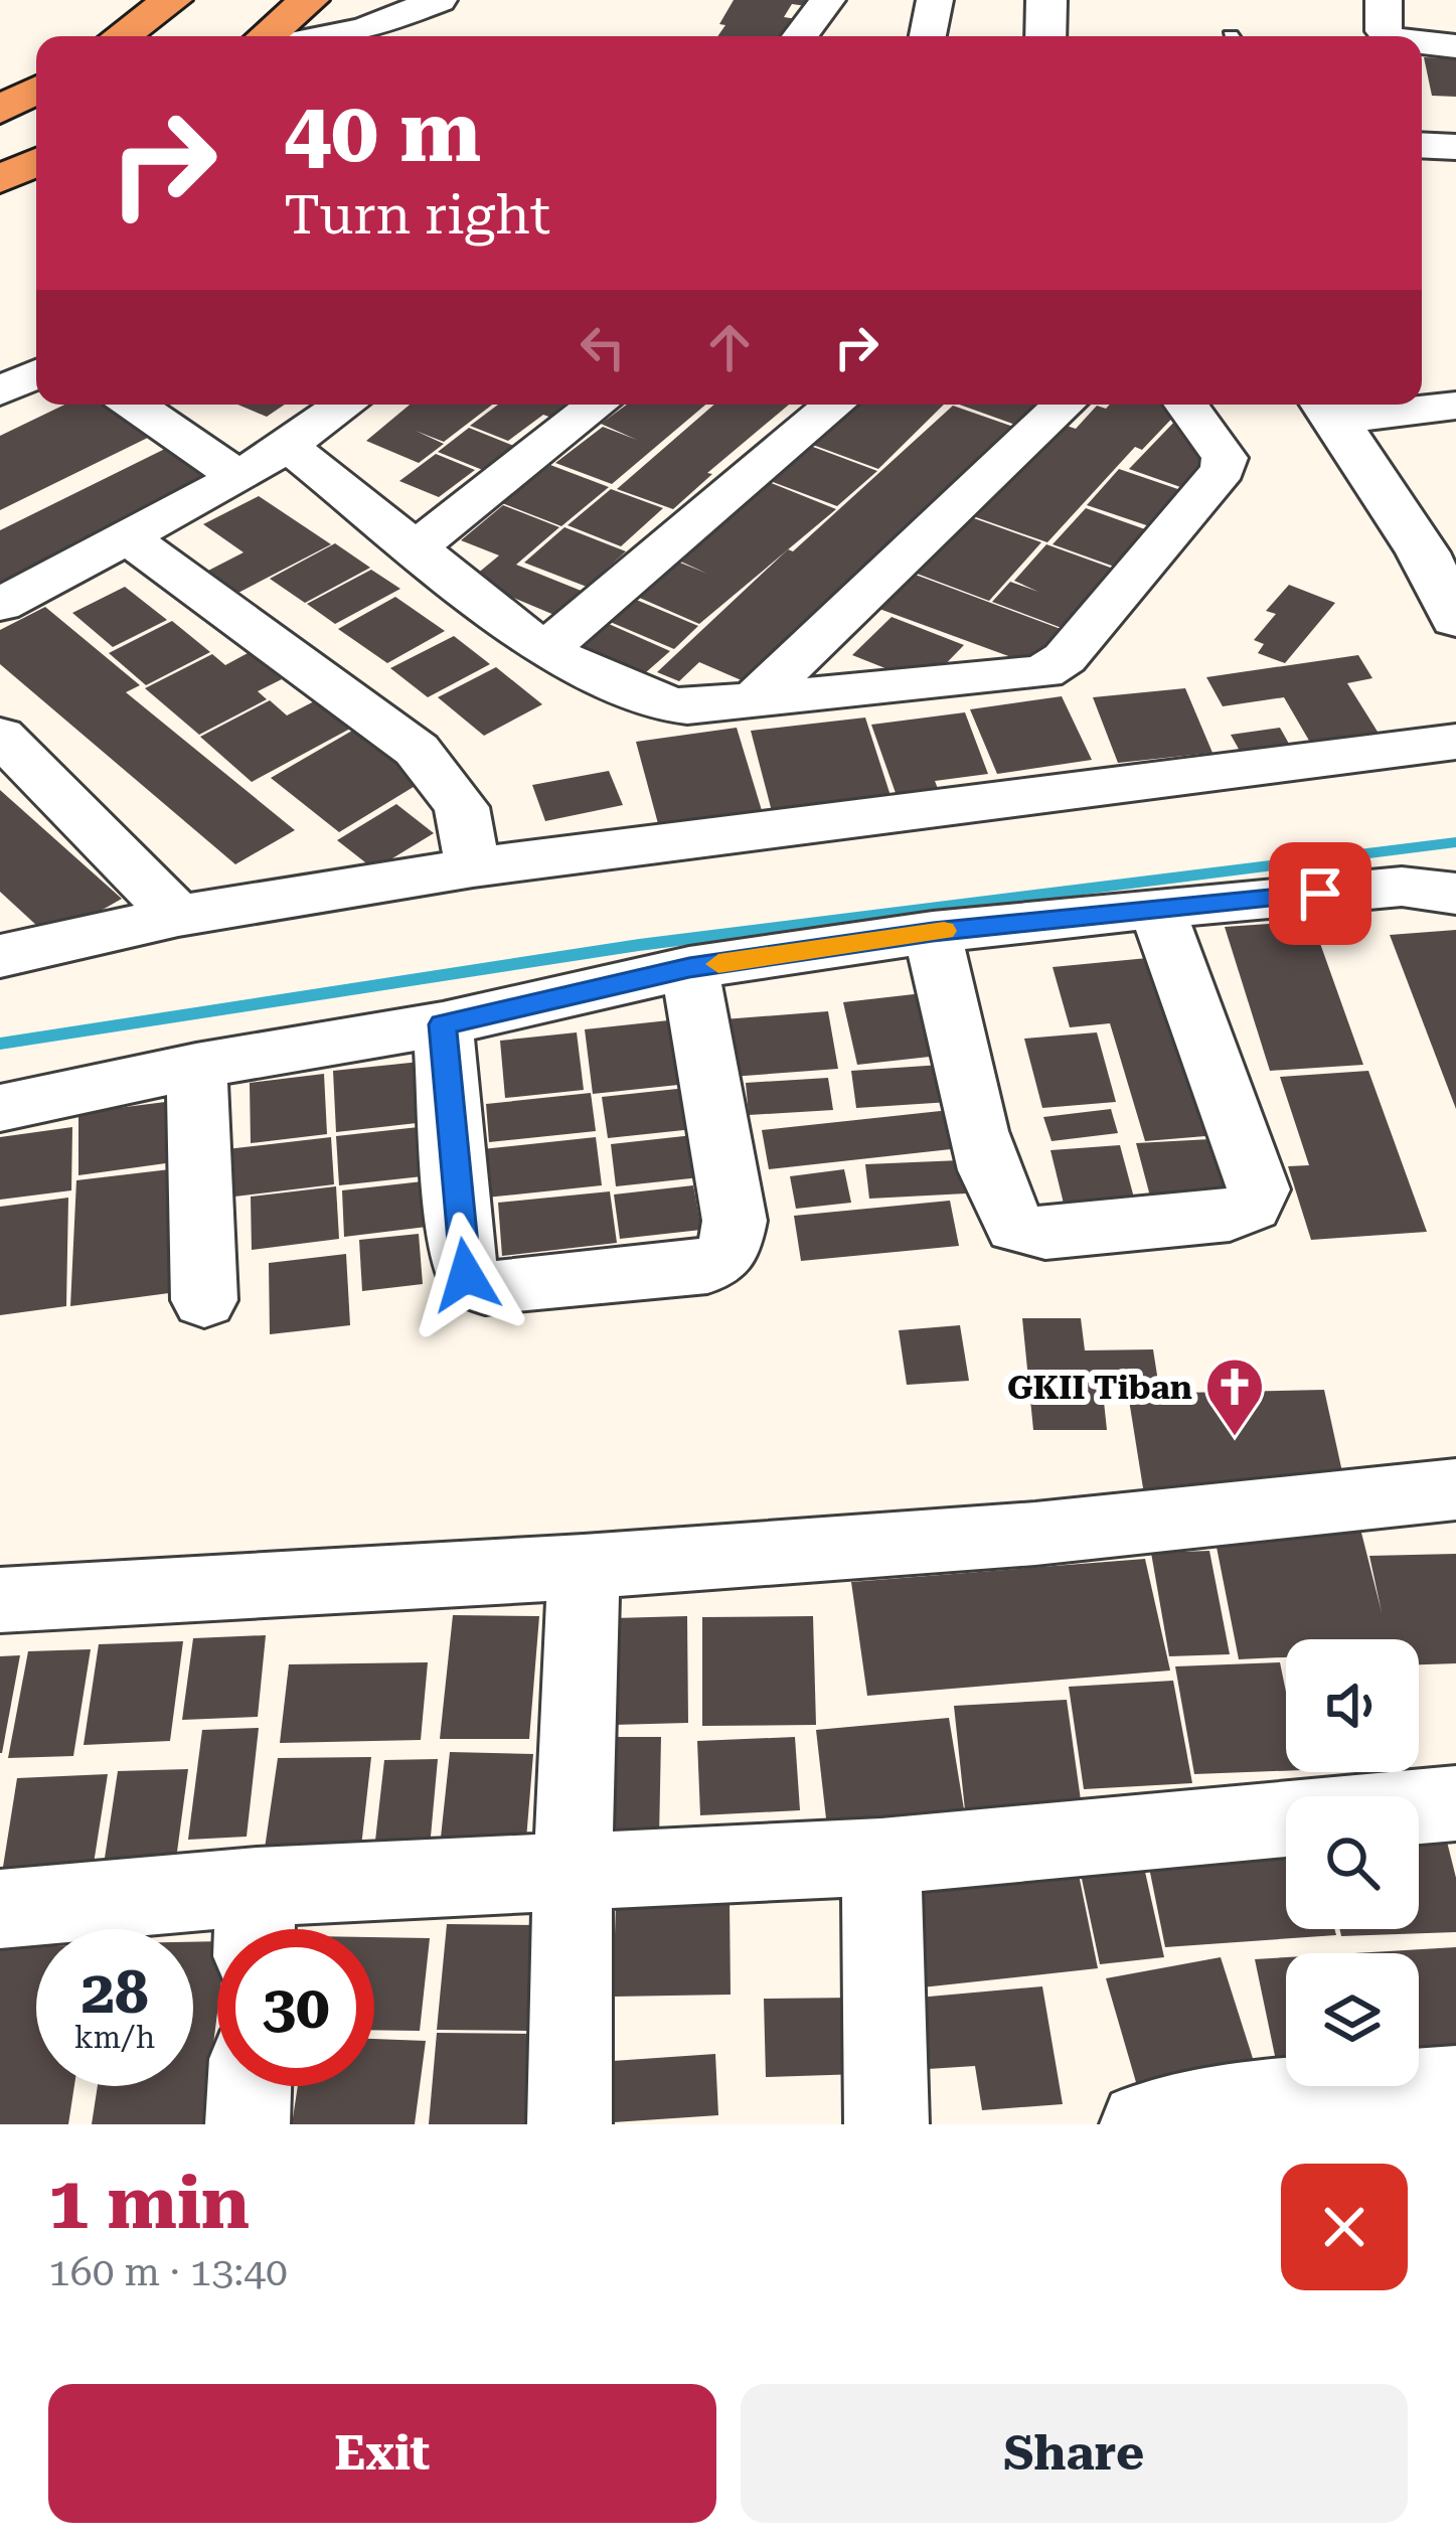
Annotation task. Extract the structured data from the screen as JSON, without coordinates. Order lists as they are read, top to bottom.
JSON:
{
  "places": {
    "church": ["GKII Tiban"]
  },
  "page": {
    "turn": ["40 m", "Turn right"],
    "speed": "28 km/h",
    "limit": "30",
    "heading": ["1 min", "160 m · 13:40"],
    "buttons": ["Exit", "Share"]
  }
}
